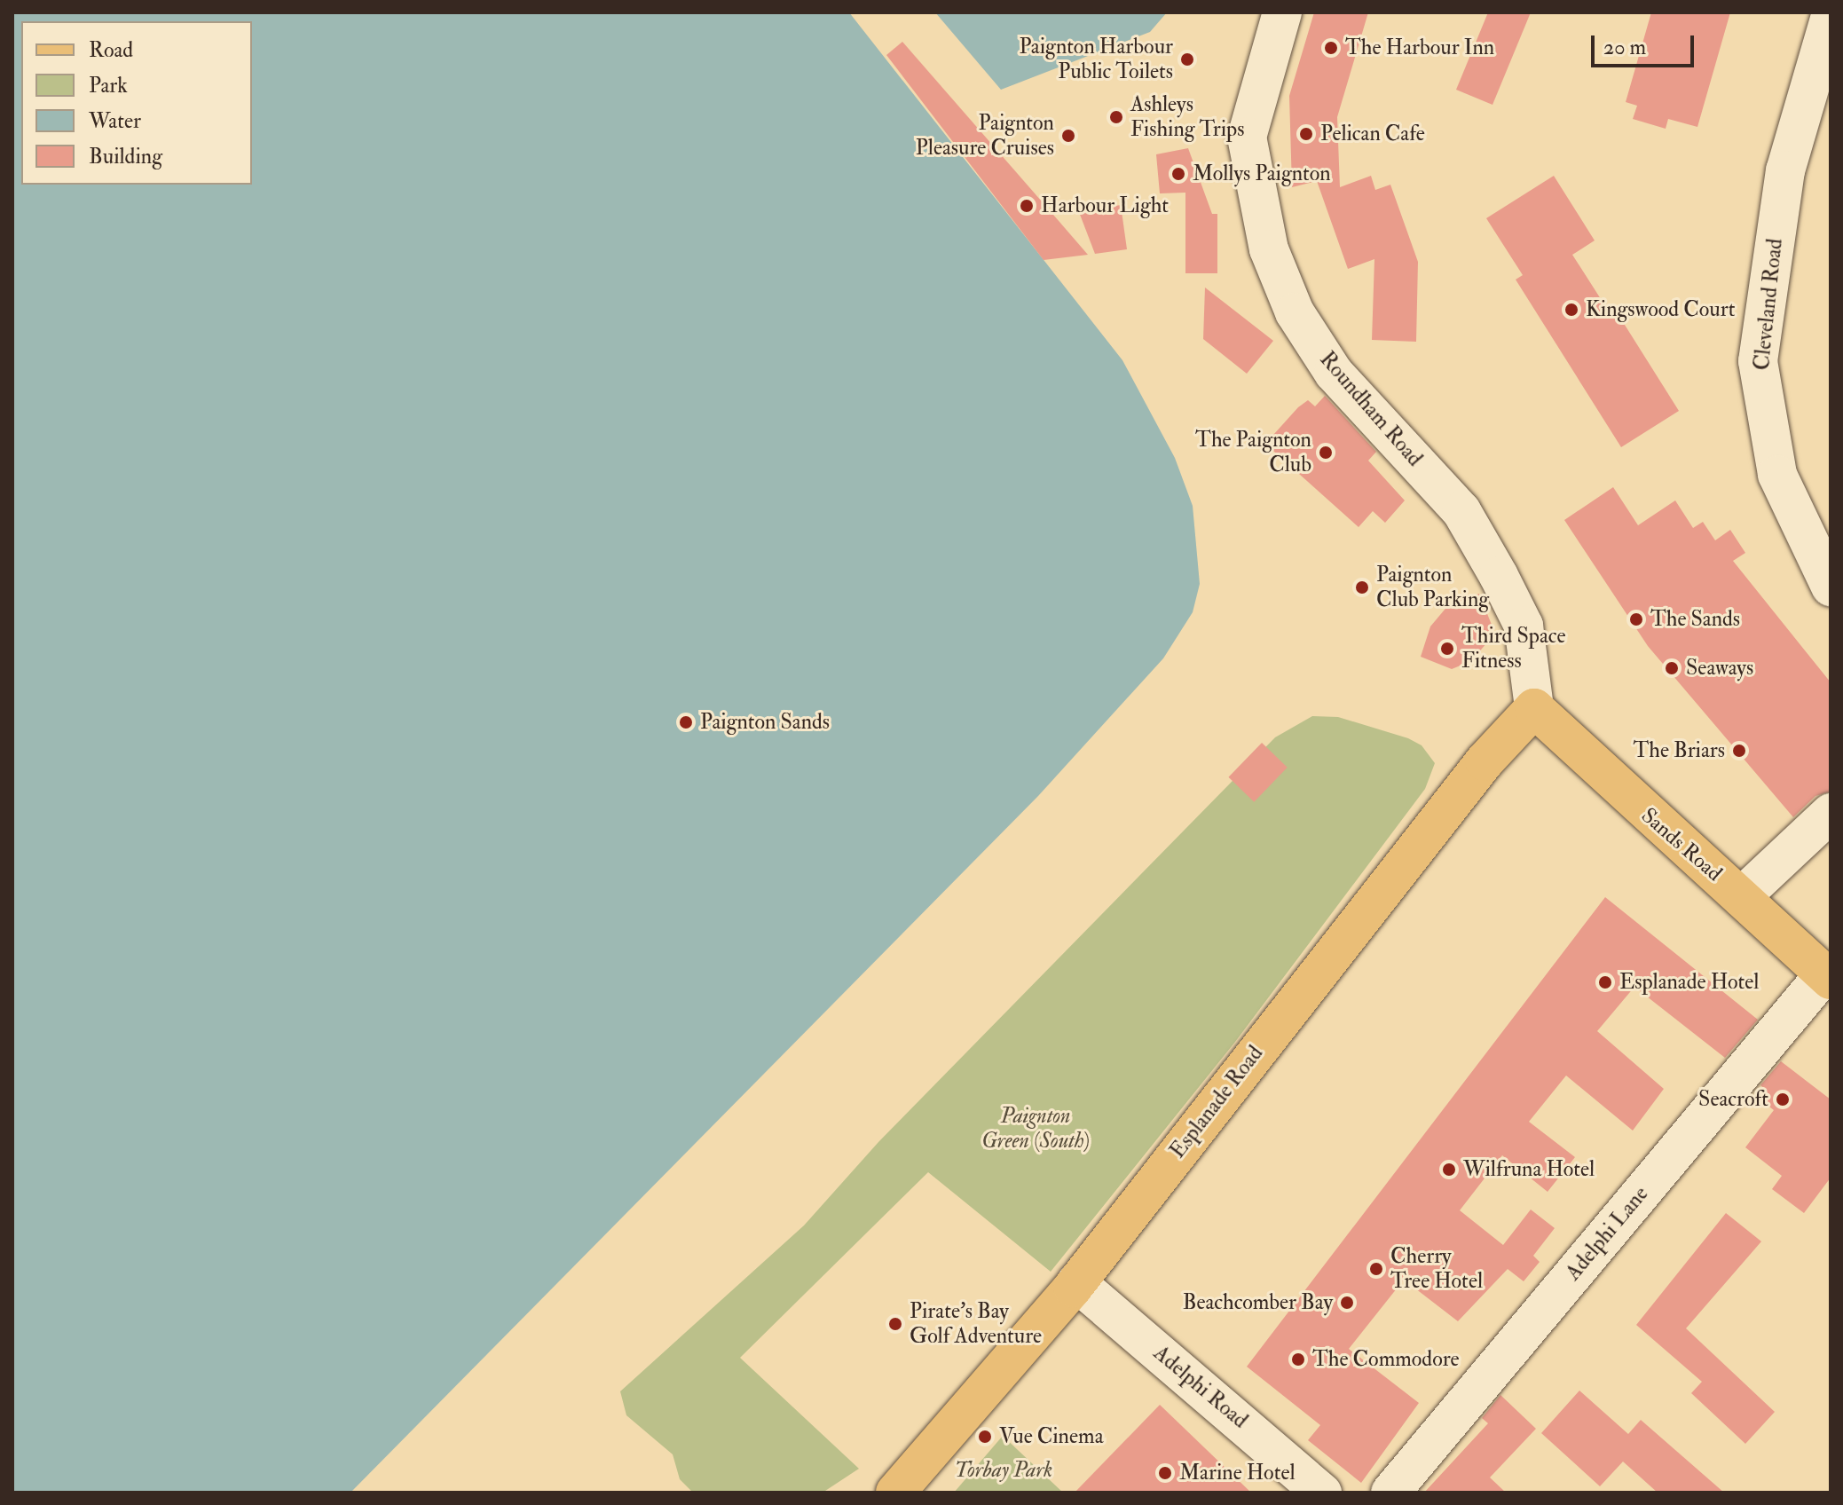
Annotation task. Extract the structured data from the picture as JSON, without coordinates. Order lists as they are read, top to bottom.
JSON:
{
  "streets": {
    "main road": ["Sands Road", "Esplanade Road"],
    "street": [
      "Cleveland Road",
      "Roundham Road",
      "Adelphi Lane",
      "Adelphi Road"
    ]
  },
  "crossings": [
    ["Roundham Road", "Sands Road"],
    ["Roundham Road", "Esplanade Road"],
    ["Sands Road", "Esplanade Road"],
    ["Sands Road", "Adelphi Lane"],
    ["Esplanade Road", "Adelphi Road"]
  ],
  "parks": ["Paignton Green (South)", "Torbay Park"],
  "places": [
    "The Harbour Inn",
    "Paignton Harbour Public Toilets",
    "Ashleys Fishing Trips",
    "Pelican Cafe",
    "Paignton Pleasure Cruises",
    "Mollys Paignton",
    "Harbour Light",
    "Kingswood Court",
    "The Paignton Club",
    "Paignton Club Parking",
    "The Sands",
    "Third Space Fitness",
    "Seaways",
    "Paignton Sands",
    "The Briars",
    "Esplanade Hotel",
    "Seacroft",
    "Wilfruna Hotel",
    "Cherry Tree Hotel",
    "Beachcomber Bay",
    "Pirate's Bay Golf Adventure",
    "The Commodore",
    "Vue Cinema",
    "Marine Hotel"
  ],
  "legend": [
    "Road",
    "Park",
    "Water",
    "Building"
  ],
  "scale_bar": "20 m"
}
